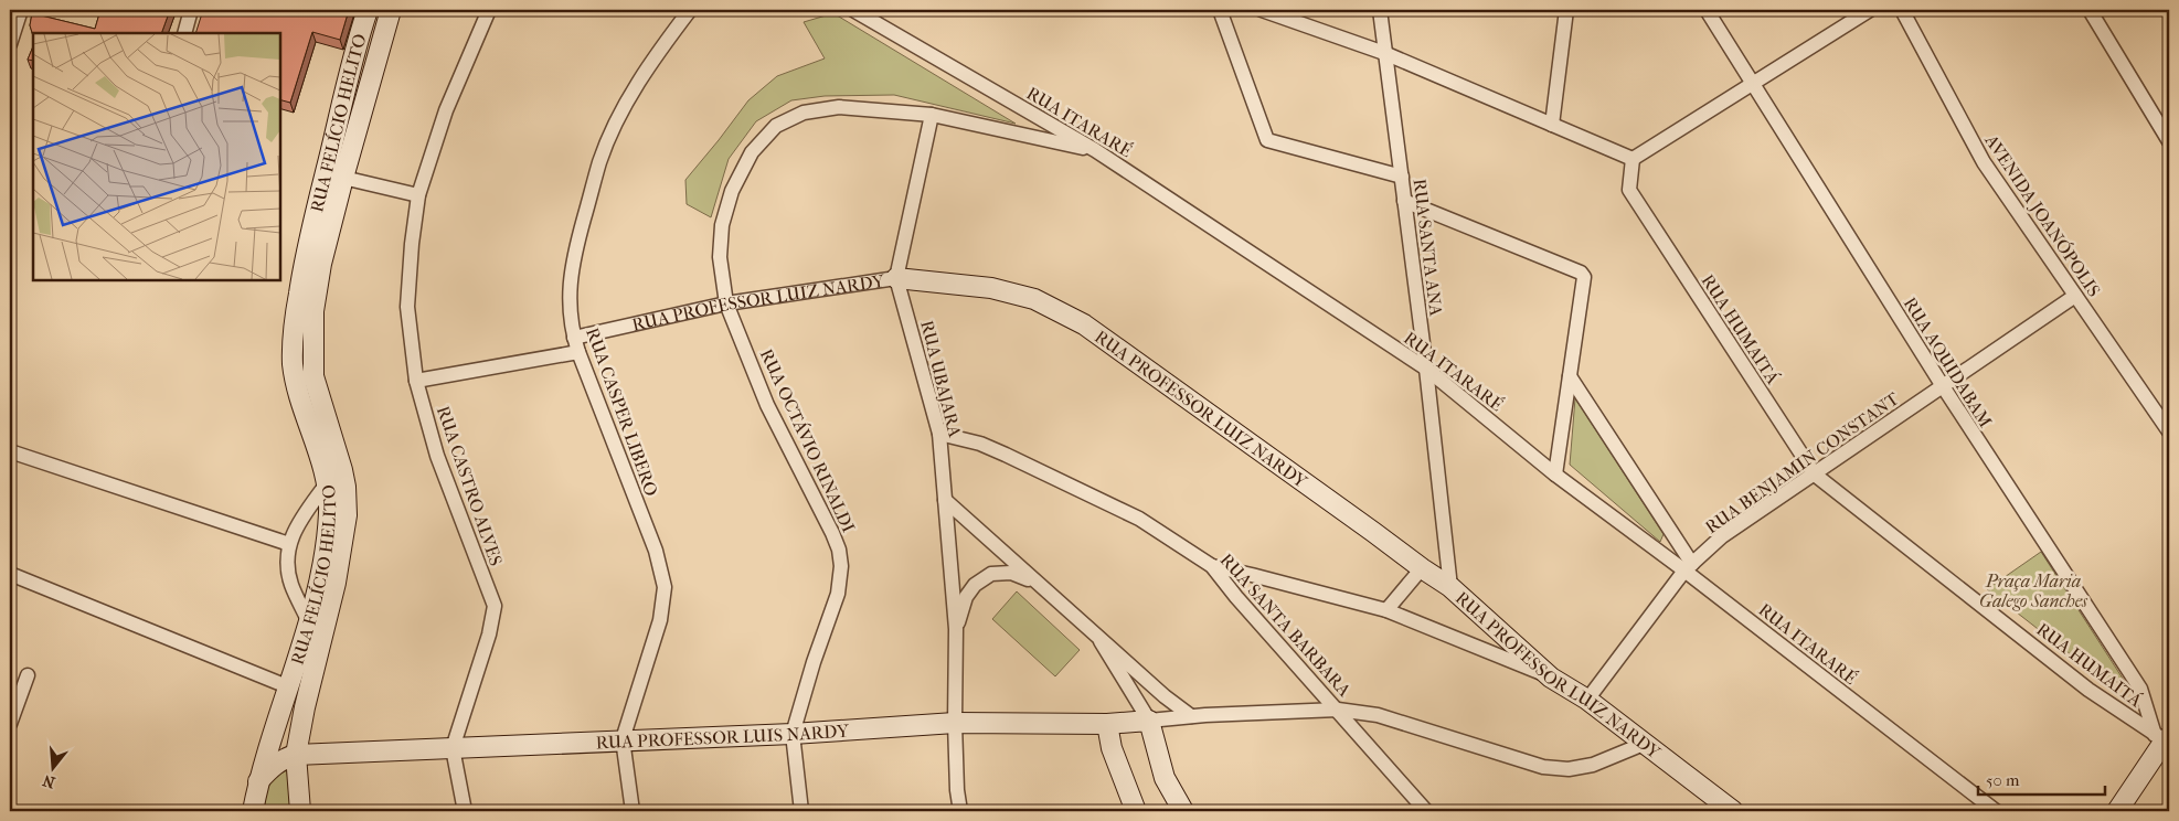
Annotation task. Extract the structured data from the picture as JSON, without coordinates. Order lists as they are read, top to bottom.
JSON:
{
  "streets": {
    "main road": ["RUA FELÍCIO HELITO", "RUA PROFESSOR LUIZ NARDY", "RUA PROFESSOR LUIS NARDY"],
    "street": [
      "RUA ITARARÉ",
      "AVENIDA JOANÓPOLIS",
      "RUA SANTA ANA",
      "RUA HUMAITÁ",
      "RUA AQUIDABAM",
      "RUA UBAJARA",
      "RUA CASPER LIBERO",
      "RUA OCTÁVIO RINALDI",
      "RUA BENJAMIN CONSTANT",
      "RUA CASTRO ALVES",
      "RUA SANTA BARBARA"
    ]
  },
  "crossings": [
    ["RUA ITARARÉ", "RUA SANTA ANA"],
    ["RUA ITARARÉ", "RUA OCTÁVIO RINALDI"],
    ["RUA ITARARÉ", "RUA BENJAMIN CONSTANT"],
    ["RUA FELÍCIO HELITO", "RUA PROFESSOR LUIS NARDY"],
    ["AVENIDA JOANÓPOLIS", "RUA BENJAMIN CONSTANT"],
    ["RUA SANTA ANA", "RUA PROFESSOR LUIZ NARDY"],
    ["RUA PROFESSOR LUIZ NARDY", "RUA UBAJARA"],
    ["RUA PROFESSOR LUIZ NARDY", "RUA CASPER LIBERO"],
    ["RUA PROFESSOR LUIZ NARDY", "RUA OCTÁVIO RINALDI"],
    ["RUA PROFESSOR LUIZ NARDY", "RUA BENJAMIN CONSTANT"],
    ["RUA HUMAITÁ", "RUA AQUIDABAM"],
    ["RUA HUMAITÁ", "RUA BENJAMIN CONSTANT"],
    ["RUA AQUIDABAM", "RUA BENJAMIN CONSTANT"],
    ["RUA UBAJARA", "RUA OCTÁVIO RINALDI"],
    ["RUA UBAJARA", "RUA SANTA BARBARA"],
    ["RUA UBAJARA", "RUA PROFESSOR LUIS NARDY"],
    ["RUA CASPER LIBERO", "RUA PROFESSOR LUIS NARDY"],
    ["RUA OCTÁVIO RINALDI", "RUA PROFESSOR LUIS NARDY"],
    ["RUA CASTRO ALVES", "RUA PROFESSOR LUIS NARDY"]
  ],
  "parks": ["Praça Maria Galego Sanches"],
  "scale_bar": "50 m",
  "north": "bottom"
}
